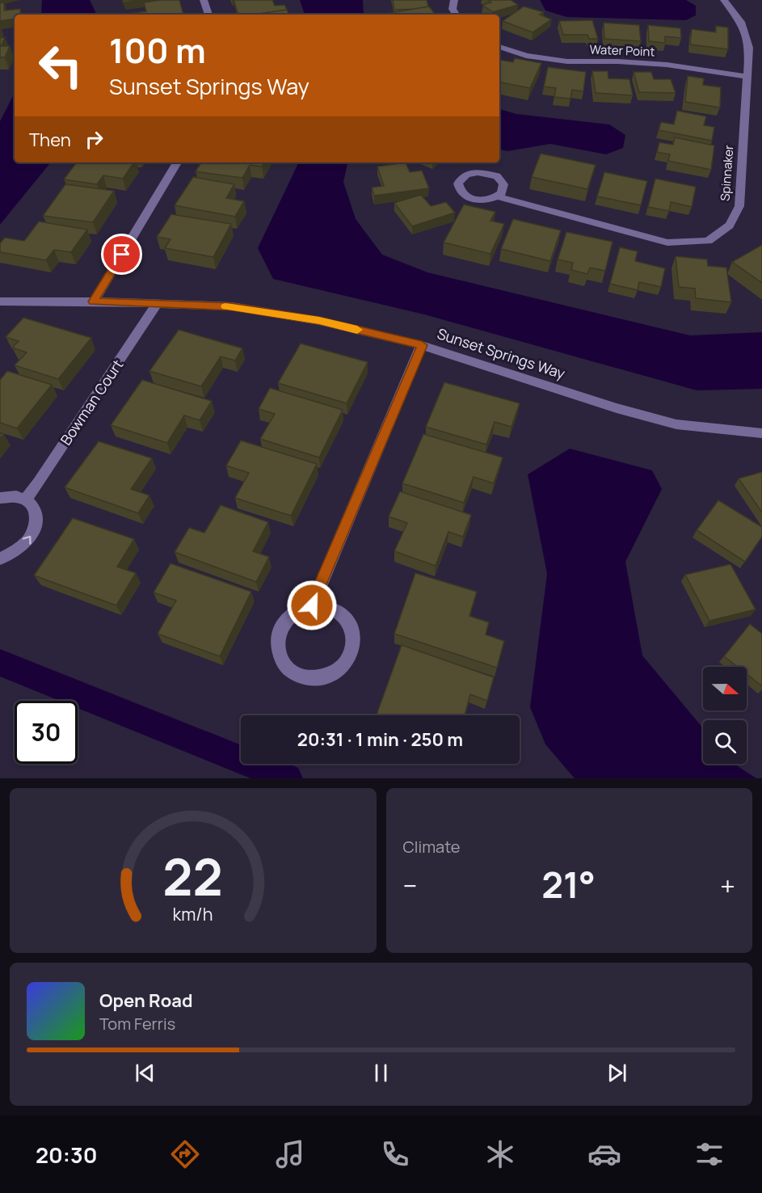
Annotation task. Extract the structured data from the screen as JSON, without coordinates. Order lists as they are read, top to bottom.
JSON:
{
  "streets": {
    "street": [
      "Water Point",
      "Spinnaker",
      "Sunset Springs Way",
      "Bowman Court"
    ]
  },
  "crossings": [
    ["Water Point", "Spinnaker"],
    ["Sunset Springs Way", "Bowman Court"]
  ],
  "north": "right",
  "page": {
    "turn": ["100 m", "Sunset Springs Way"],
    "then": "Then",
    "limit": "30",
    "trip": "20:31 · 1 min · 250 m",
    "tile": "Climate",
    "heat": ["−", "21°", "+"],
    "song": ["Open Road", "Tom Ferris"],
    "tabs": "20:30",
    "gauge": ["22", "km/h"]
  }
}
